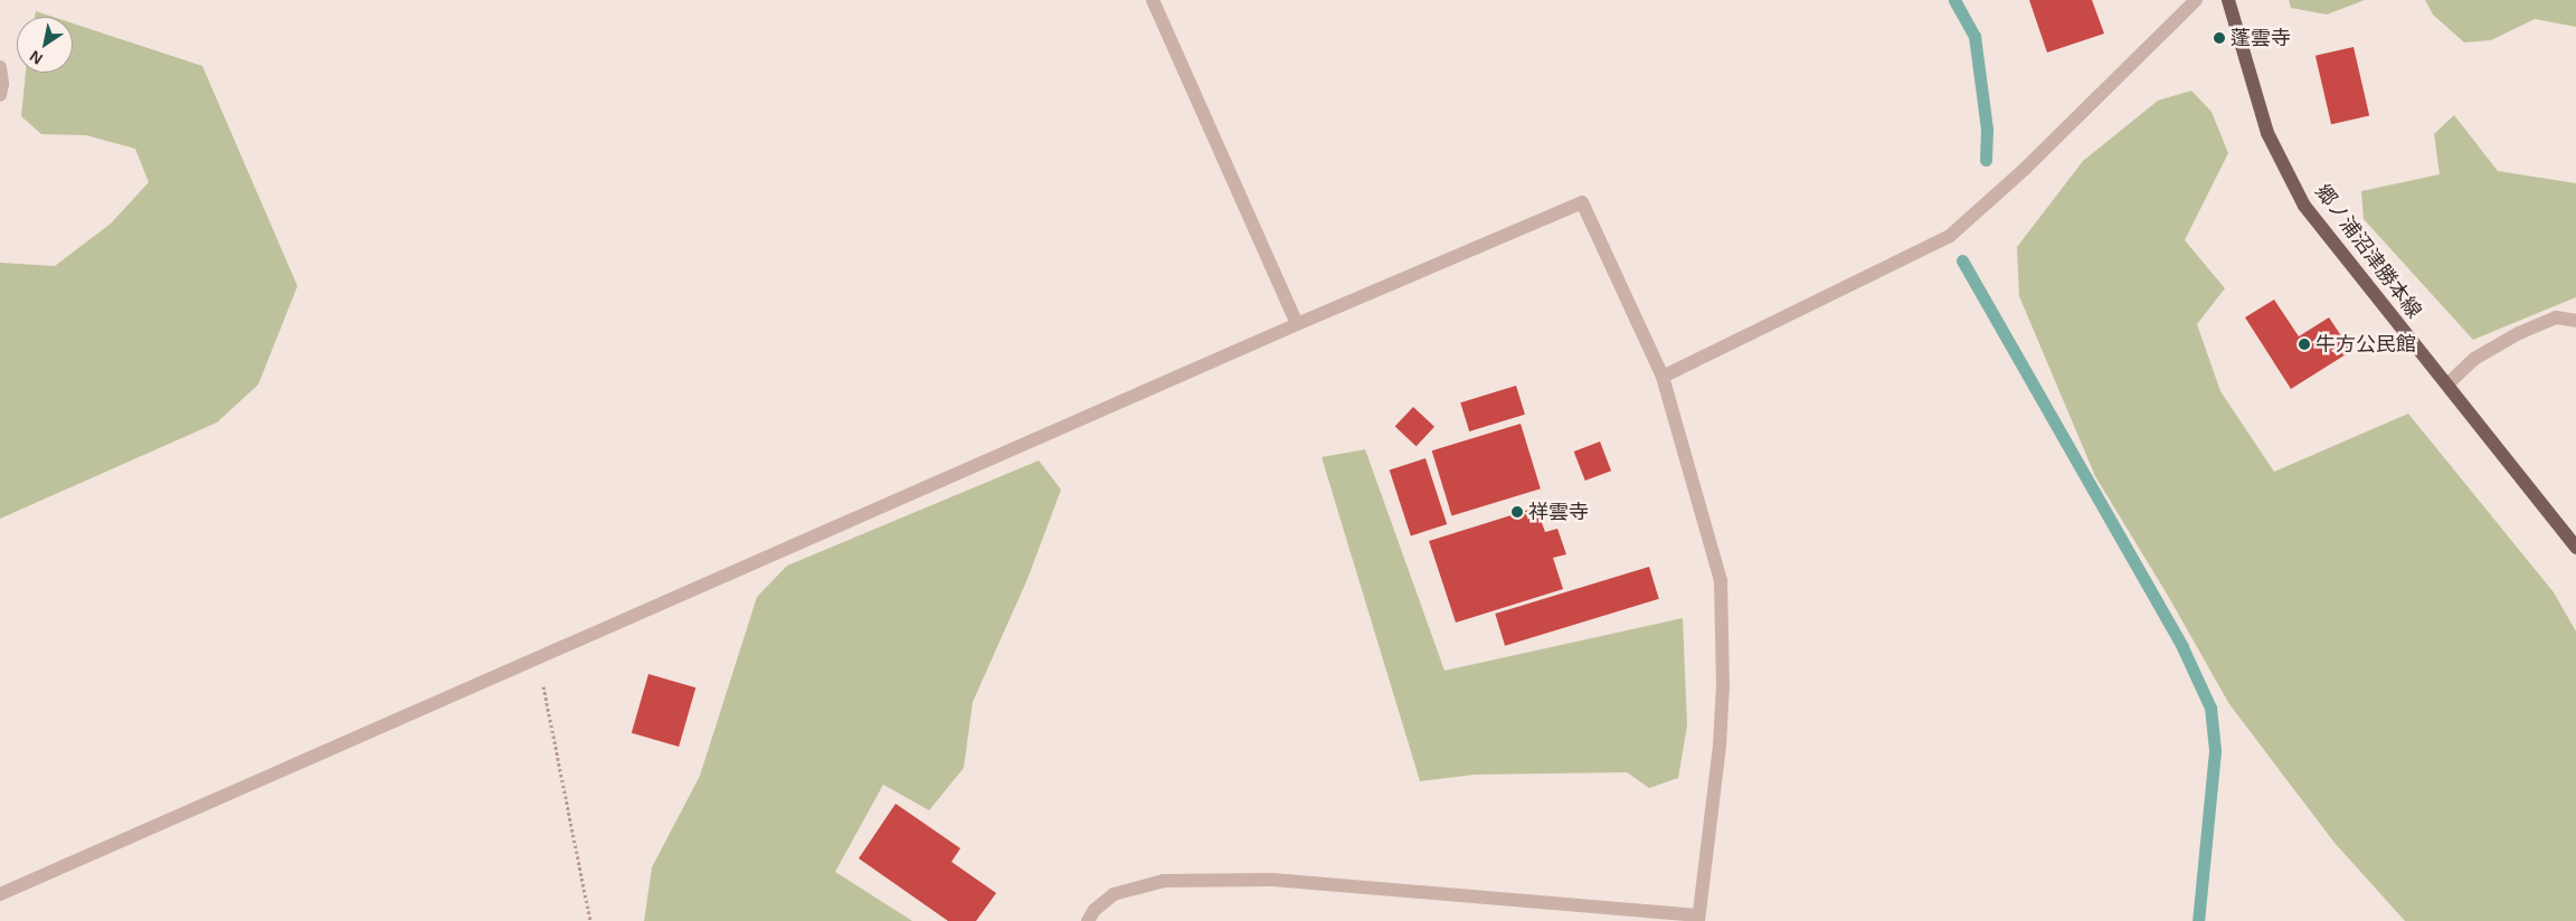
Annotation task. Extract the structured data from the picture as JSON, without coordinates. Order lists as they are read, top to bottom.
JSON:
{
  "streets": {
    "main road": ["郷ノ浦沼津勝本線"]
  },
  "places": ["蓬雲寺", "牛方公民館", "祥雲寺"],
  "north": "bottom left"
}
